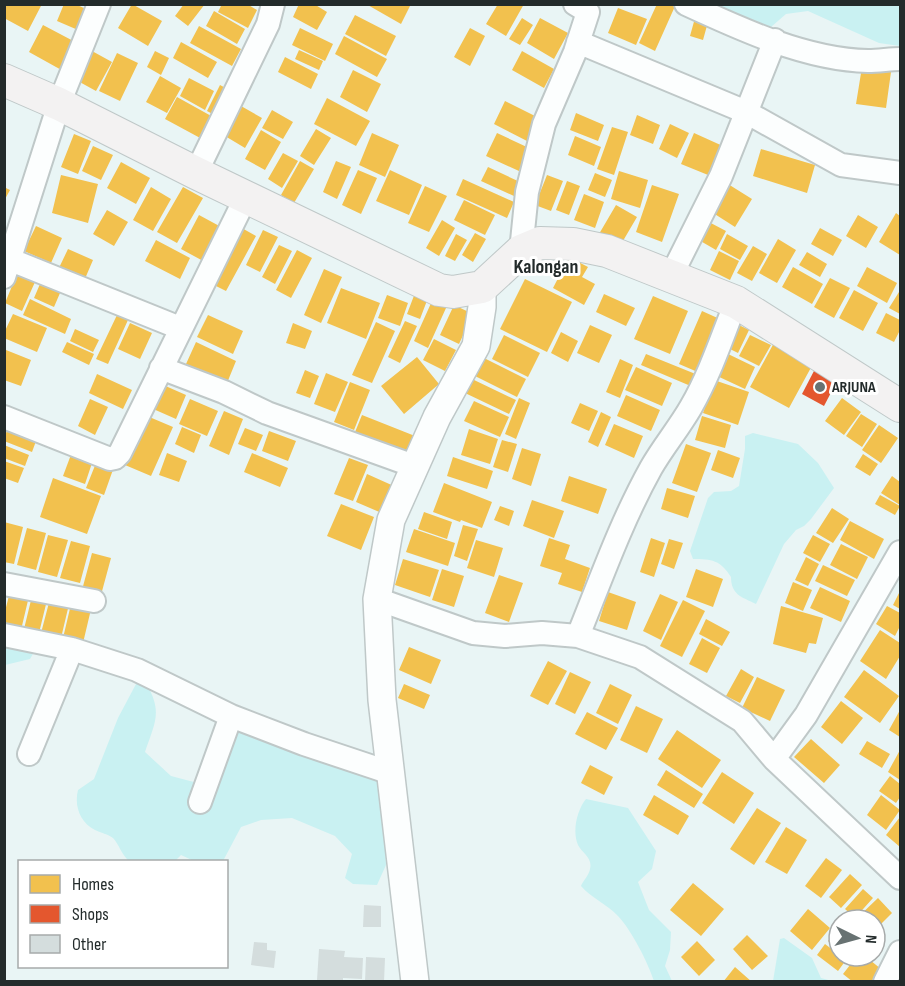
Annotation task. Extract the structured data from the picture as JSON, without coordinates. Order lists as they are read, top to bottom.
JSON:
{
  "districts": ["Kalongan"],
  "places": ["ARJUNA"],
  "legend": ["Homes", "Shops", "Other"],
  "north": "right"
}
